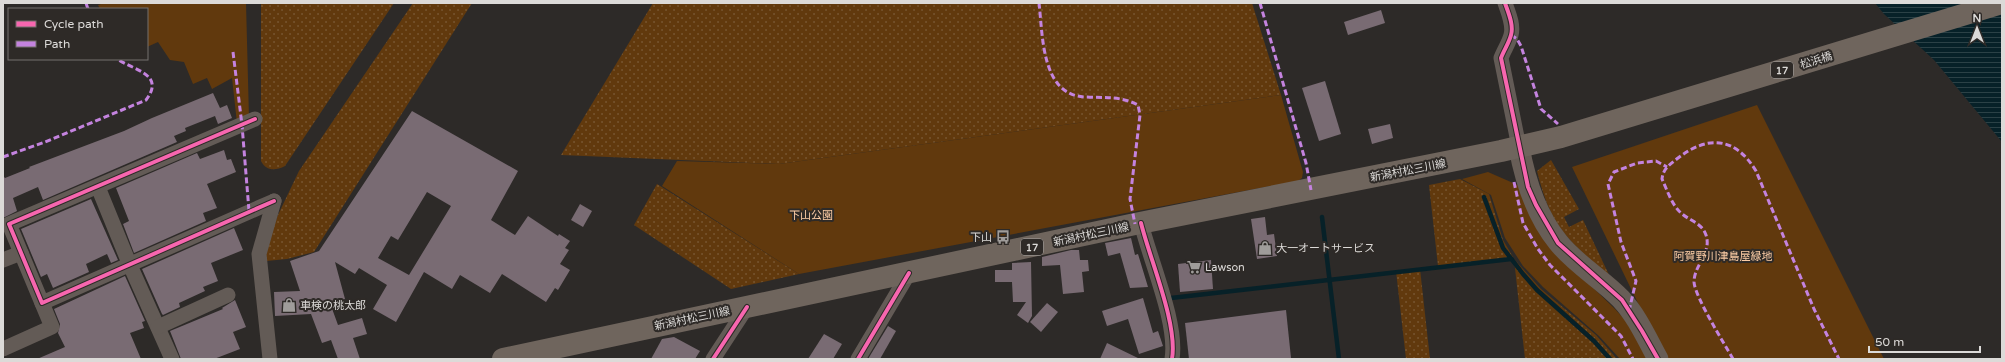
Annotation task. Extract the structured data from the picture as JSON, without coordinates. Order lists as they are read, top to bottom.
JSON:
{
  "streets": {
    "main road": ["松浜橋", "17", "新潟村松三川線"]
  },
  "crossings": [
    ["松浜橋", "新潟村松三川線"]
  ],
  "parks": ["下山公園", "阿賀野川津島屋緑地"],
  "places": {
    "bus stop": ["下山"],
    "shop": ["大一オートサービス", "車検の桃太郎"],
    "supermarket": ["Lawson"]
  },
  "legend": ["Cycle path", "Path"],
  "scale_bar": "50 m",
  "north": "top"
}
